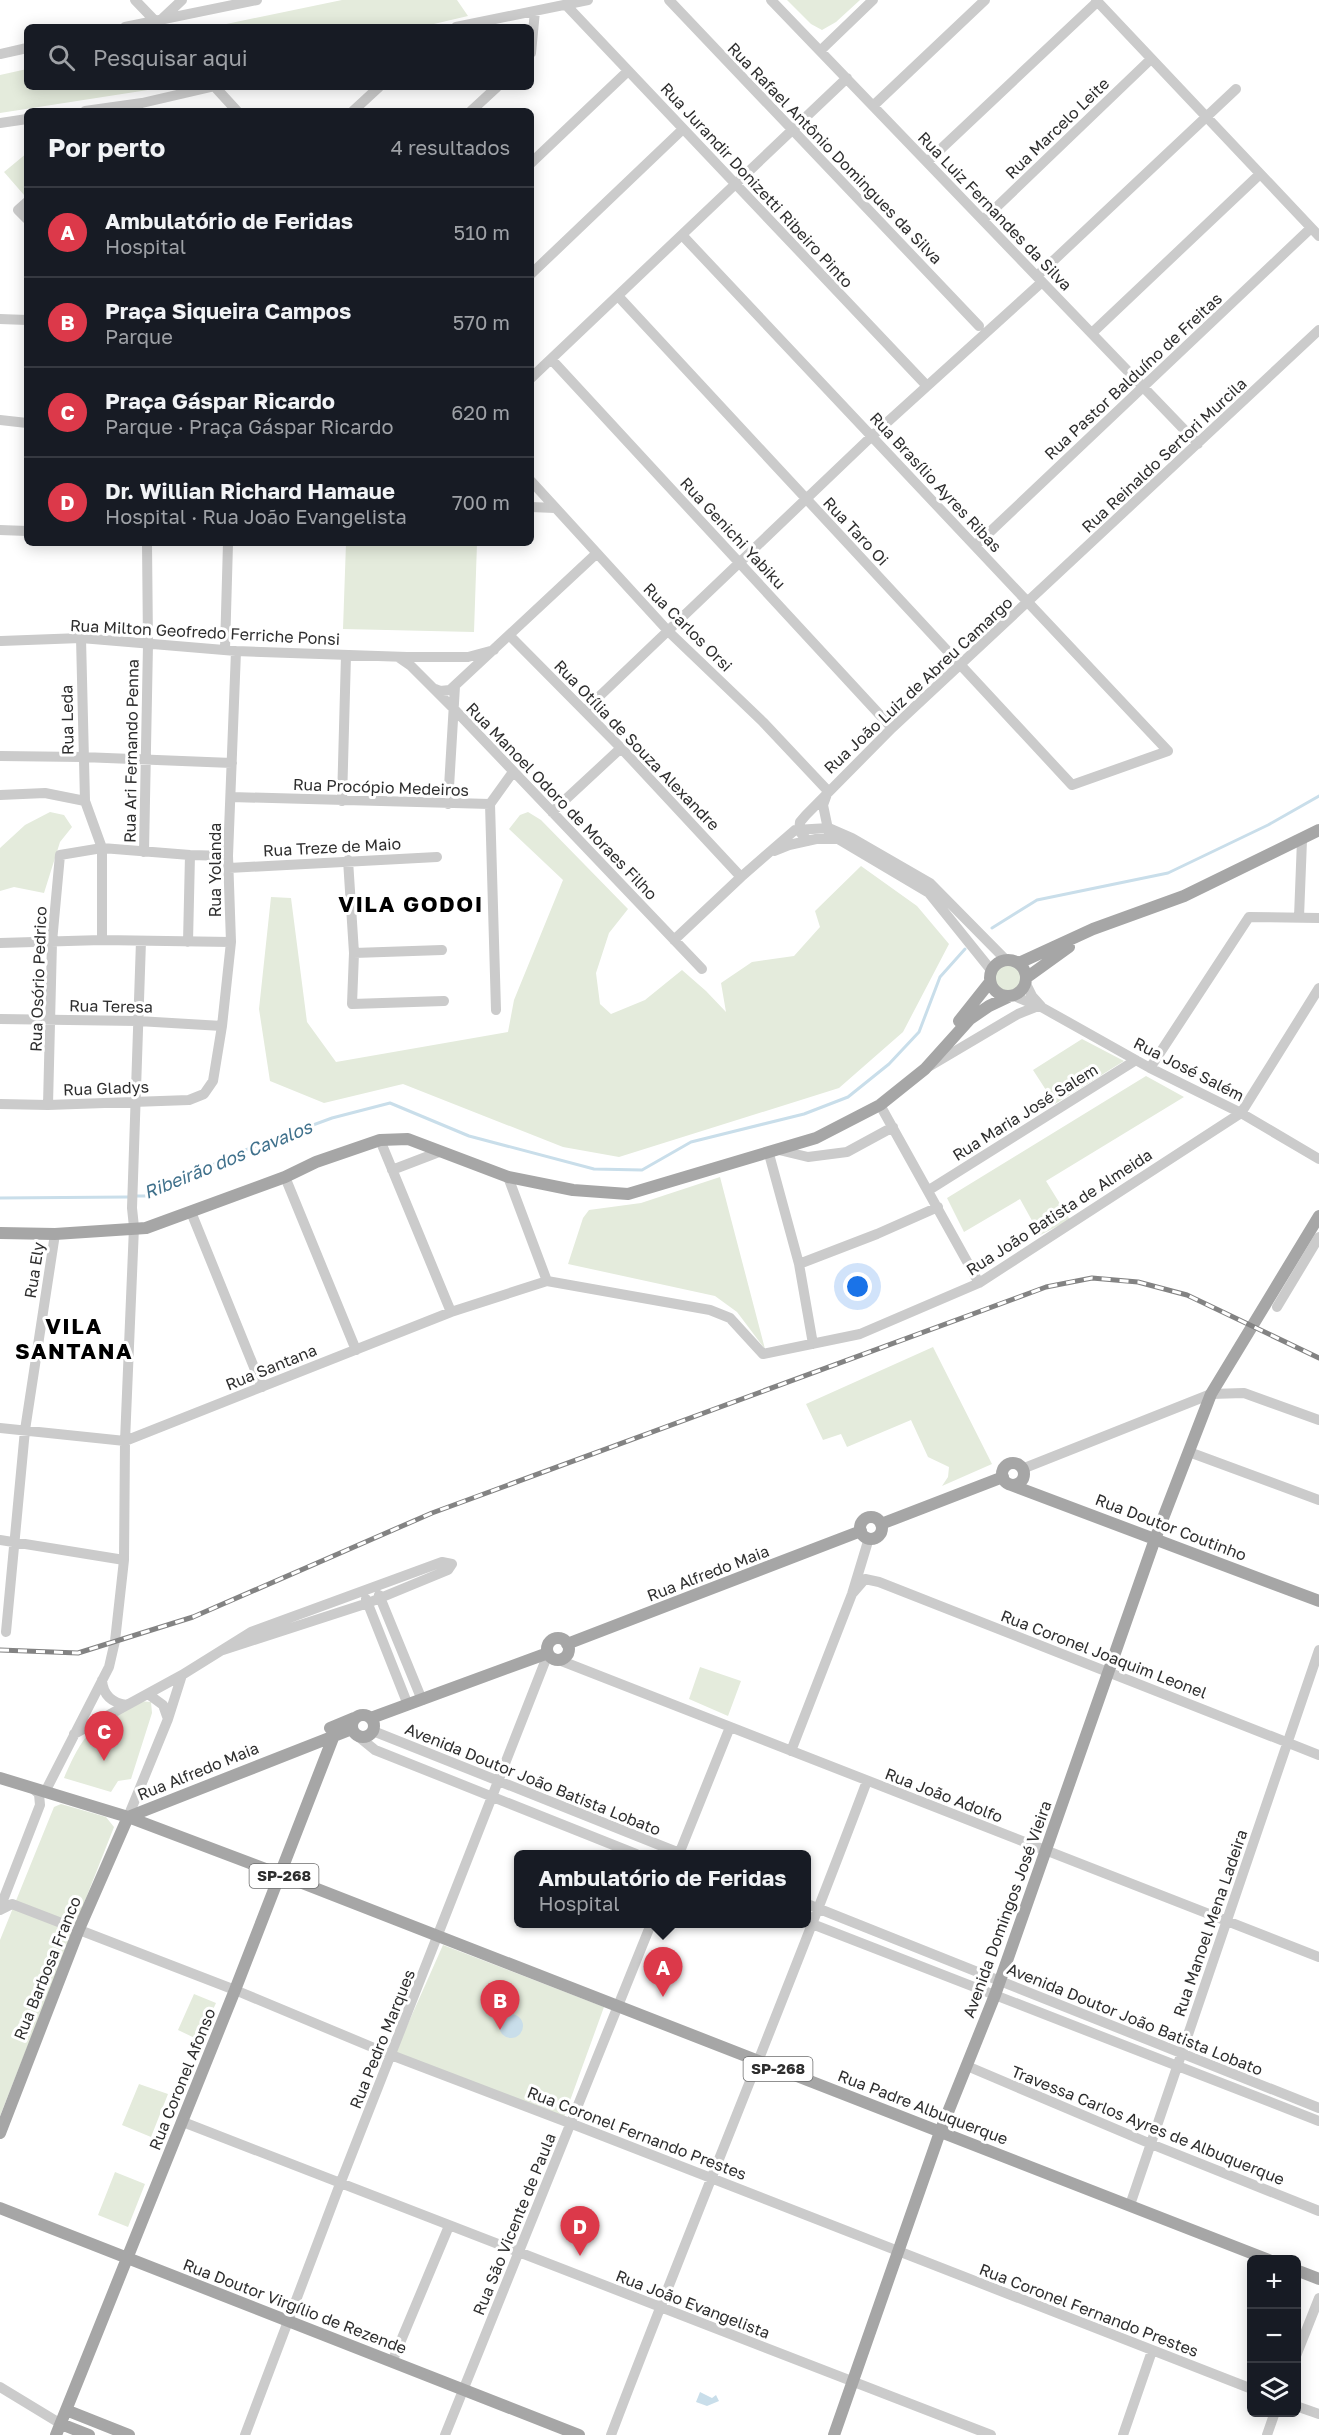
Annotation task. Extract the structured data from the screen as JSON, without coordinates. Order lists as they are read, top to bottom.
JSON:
{
  "streets": {
    "main road": [
      "Rua Doutor Coutinho",
      "Rua Alfredo Maia",
      "SP-268",
      "Avenida Domingos José Vieira",
      "Rua Barbosa Franco",
      "Rua Coronel Afonso",
      "Rua Padre Albuquerque",
      "Rua Doutor Virgílio de Rezende"
    ],
    "street": [
      "Rua Marcelo Leite",
      "Rua Rafael Antônio Domingues da Silva",
      "Rua Jurandir Donizetti Ribeiro Pinto",
      "Rua Luiz Fernandes da Silva",
      "Rua Pastor Balduíno de Freitas",
      "Rua Reinaldo Sertori Murcila",
      "Rua Brasílio Ayres Ribas",
      "Rua Taro Oi",
      "Rua Genichi Yabiku",
      "Rua Carlos Orsi",
      "Rua Milton Geofredo Ferriche Ponsi",
      "Rua João Luiz de Abreu Camargo",
      "Rua Leda",
      "Rua Otília de Souza Alexandre",
      "Rua Ari Fernando Penna",
      "Rua Procópio Medeiros",
      "Rua Manoel Odoro de Moraes Filho",
      "Rua Treze de Maio",
      "Rua Yolanda",
      "Rua Osório Pedrico",
      "Rua Teresa",
      "Rua José Salém",
      "Rua Gladys",
      "Rua Maria José Salem",
      "Rua João Batista de Almeida",
      "Rua Ely",
      "Rua Santana",
      "Rua Coronel Joaquim Leonel",
      "Avenida Doutor João Batista Lobato",
      "Rua João Adolfo",
      "Rua Manoel Mena Ladeira",
      "Rua Pedro Marques",
      "Travessa Carlos Ayres de Albuquerque",
      "Rua Coronel Fernando Prestes",
      "Rua São Vicente de Paula",
      "Rua João Evangelista"
    ]
  },
  "crossings": [
    ["Rua Marcelo Leite", "Rua Luiz Fernandes da Silva"],
    ["Rua Luiz Fernandes da Silva", "Rua Pastor Balduíno de Freitas"],
    ["Rua Luiz Fernandes da Silva", "Rua Reinaldo Sertori Murcila"],
    ["Rua Pastor Balduíno de Freitas", "Rua Brasílio Ayres Ribas"],
    ["Rua Reinaldo Sertori Murcila", "Rua Brasílio Ayres Ribas"],
    ["Rua Reinaldo Sertori Murcila", "Rua João Luiz de Abreu Camargo"],
    ["Rua Brasílio Ayres Ribas", "Rua Taro Oi"],
    ["Rua Brasílio Ayres Ribas", "Rua João Luiz de Abreu Camargo"],
    ["Rua Taro Oi", "Rua João Luiz de Abreu Camargo"],
    ["Rua Genichi Yabiku", "Rua João Luiz de Abreu Camargo"],
    ["Rua Carlos Orsi", "Rua João Luiz de Abreu Camargo"],
    ["Rua Milton Geofredo Ferriche Ponsi", "Rua Leda"],
    ["Rua Milton Geofredo Ferriche Ponsi", "Rua Ari Fernando Penna"],
    ["Rua Milton Geofredo Ferriche Ponsi", "Rua Manoel Odoro de Moraes Filho"],
    ["Rua Milton Geofredo Ferriche Ponsi", "Rua Yolanda"],
    ["Rua João Luiz de Abreu Camargo", "Rua Otília de Souza Alexandre"],
    ["Rua João Luiz de Abreu Camargo", "Rua Manoel Odoro de Moraes Filho"],
    ["Rua Leda", "Rua Osório Pedrico"],
    ["Rua Procópio Medeiros", "Rua Manoel Odoro de Moraes Filho"],
    ["Rua Procópio Medeiros", "Rua Yolanda"],
    ["Rua Treze de Maio", "Rua Yolanda"],
    ["Rua Yolanda", "Rua Teresa"],
    ["Rua Yolanda", "Rua Gladys"],
    ["Rua Osório Pedrico", "Rua Teresa"],
    ["Rua Osório Pedrico", "Rua Gladys"],
    ["Rua José Salém", "Rua Maria José Salem"],
    ["Rua José Salém", "Rua João Batista de Almeida"],
    ["Rua João Batista de Almeida", "Rua Santana"],
    ["Rua Ely", "Rua Santana"],
    ["Rua Doutor Coutinho", "Avenida Domingos José Vieira"],
    ["Rua Alfredo Maia", "Avenida Doutor João Batista Lobato"],
    ["Rua Alfredo Maia", "Rua João Adolfo"],
    ["Rua Alfredo Maia", "SP-268"],
    ["Rua Alfredo Maia", "Rua Barbosa Franco"],
    ["Rua Alfredo Maia", "Rua Pedro Marques"],
    ["Rua Alfredo Maia", "Rua Coronel Afonso"],
    ["Rua Alfredo Maia", "Rua Padre Albuquerque"],
    ["Rua Coronel Joaquim Leonel", "Avenida Domingos José Vieira"],
    ["Rua Coronel Joaquim Leonel", "Rua Manoel Mena Ladeira"],
    ["Avenida Doutor João Batista Lobato", "Avenida Domingos José Vieira"],
    ["Avenida Doutor João Batista Lobato", "Rua Manoel Mena Ladeira"],
    ["Avenida Doutor João Batista Lobato", "Rua Pedro Marques"],
    ["Rua João Adolfo", "Avenida Domingos José Vieira"],
    ["Rua João Adolfo", "Rua Manoel Mena Ladeira"],
    ["Rua João Adolfo", "Rua Pedro Marques"],
    ["SP-268", "Rua Barbosa Franco"],
    ["SP-268", "Rua Padre Albuquerque"],
    ["Avenida Domingos José Vieira", "Rua Padre Albuquerque"],
    ["Avenida Domingos José Vieira", "Travessa Carlos Ayres de Albuquerque"],
    ["Avenida Domingos José Vieira", "Rua Coronel Fernando Prestes"],
    ["Avenida Domingos José Vieira", "Rua João Evangelista"],
    ["Rua Manoel Mena Ladeira", "Rua Padre Albuquerque"],
    ["Rua Manoel Mena Ladeira", "Travessa Carlos Ayres de Albuquerque"],
    ["Rua Barbosa Franco", "Rua Padre Albuquerque"],
    ["Rua Barbosa Franco", "Rua Coronel Fernando Prestes"],
    ["Rua Pedro Marques", "Rua Padre Albuquerque"],
    ["Rua Pedro Marques", "Rua Coronel Fernando Prestes"],
    ["Rua Pedro Marques", "Rua João Evangelista"],
    ["Rua Pedro Marques", "Rua Doutor Virgílio de Rezende"],
    ["Rua Coronel Afonso", "Rua Padre Albuquerque"],
    ["Rua Coronel Afonso", "Rua Coronel Fernando Prestes"],
    ["Rua Coronel Afonso", "Rua João Evangelista"],
    ["Rua Coronel Afonso", "Rua Doutor Virgílio de Rezende"],
    ["Rua Padre Albuquerque", "Rua São Vicente de Paula"],
    ["Rua Coronel Fernando Prestes", "Rua São Vicente de Paula"],
    ["Rua São Vicente de Paula", "Rua João Evangelista"],
    ["Rua São Vicente de Paula", "Rua Doutor Virgílio de Rezende"]
  ],
  "districts": ["VILA GODOI", "VILA SANTANA"],
  "water": ["Ribeirão dos Cavalos"],
  "page": {
    "search": "Pesquisar aqui",
    "heading": ["Por perto", "4 resultados"],
    "list": [
      {
        "mark": "A",
        "name": "Ambulatório de Feridas",
        "note": "Hospital",
        "value": "510 m"
      },
      {
        "mark": "B",
        "name": "Praça Siqueira Campos",
        "note": "Parque",
        "value": "570 m"
      },
      {
        "mark": "C",
        "name": "Praça Gáspar Ricardo",
        "note": "Parque · Praça Gáspar Ricardo",
        "value": "620 m"
      },
      {
        "mark": "D",
        "name": "Dr. Willian Richard Hamaue",
        "note": "Hospital · Rua João Evangelista",
        "value": "700 m"
      }
    ],
    "pins": [
      "C",
      "A",
      "B",
      "D"
    ],
    "popup": ["Ambulatório de Feridas", "Hospital"],
    "map_buttons": ["+", "−"]
  }
}
